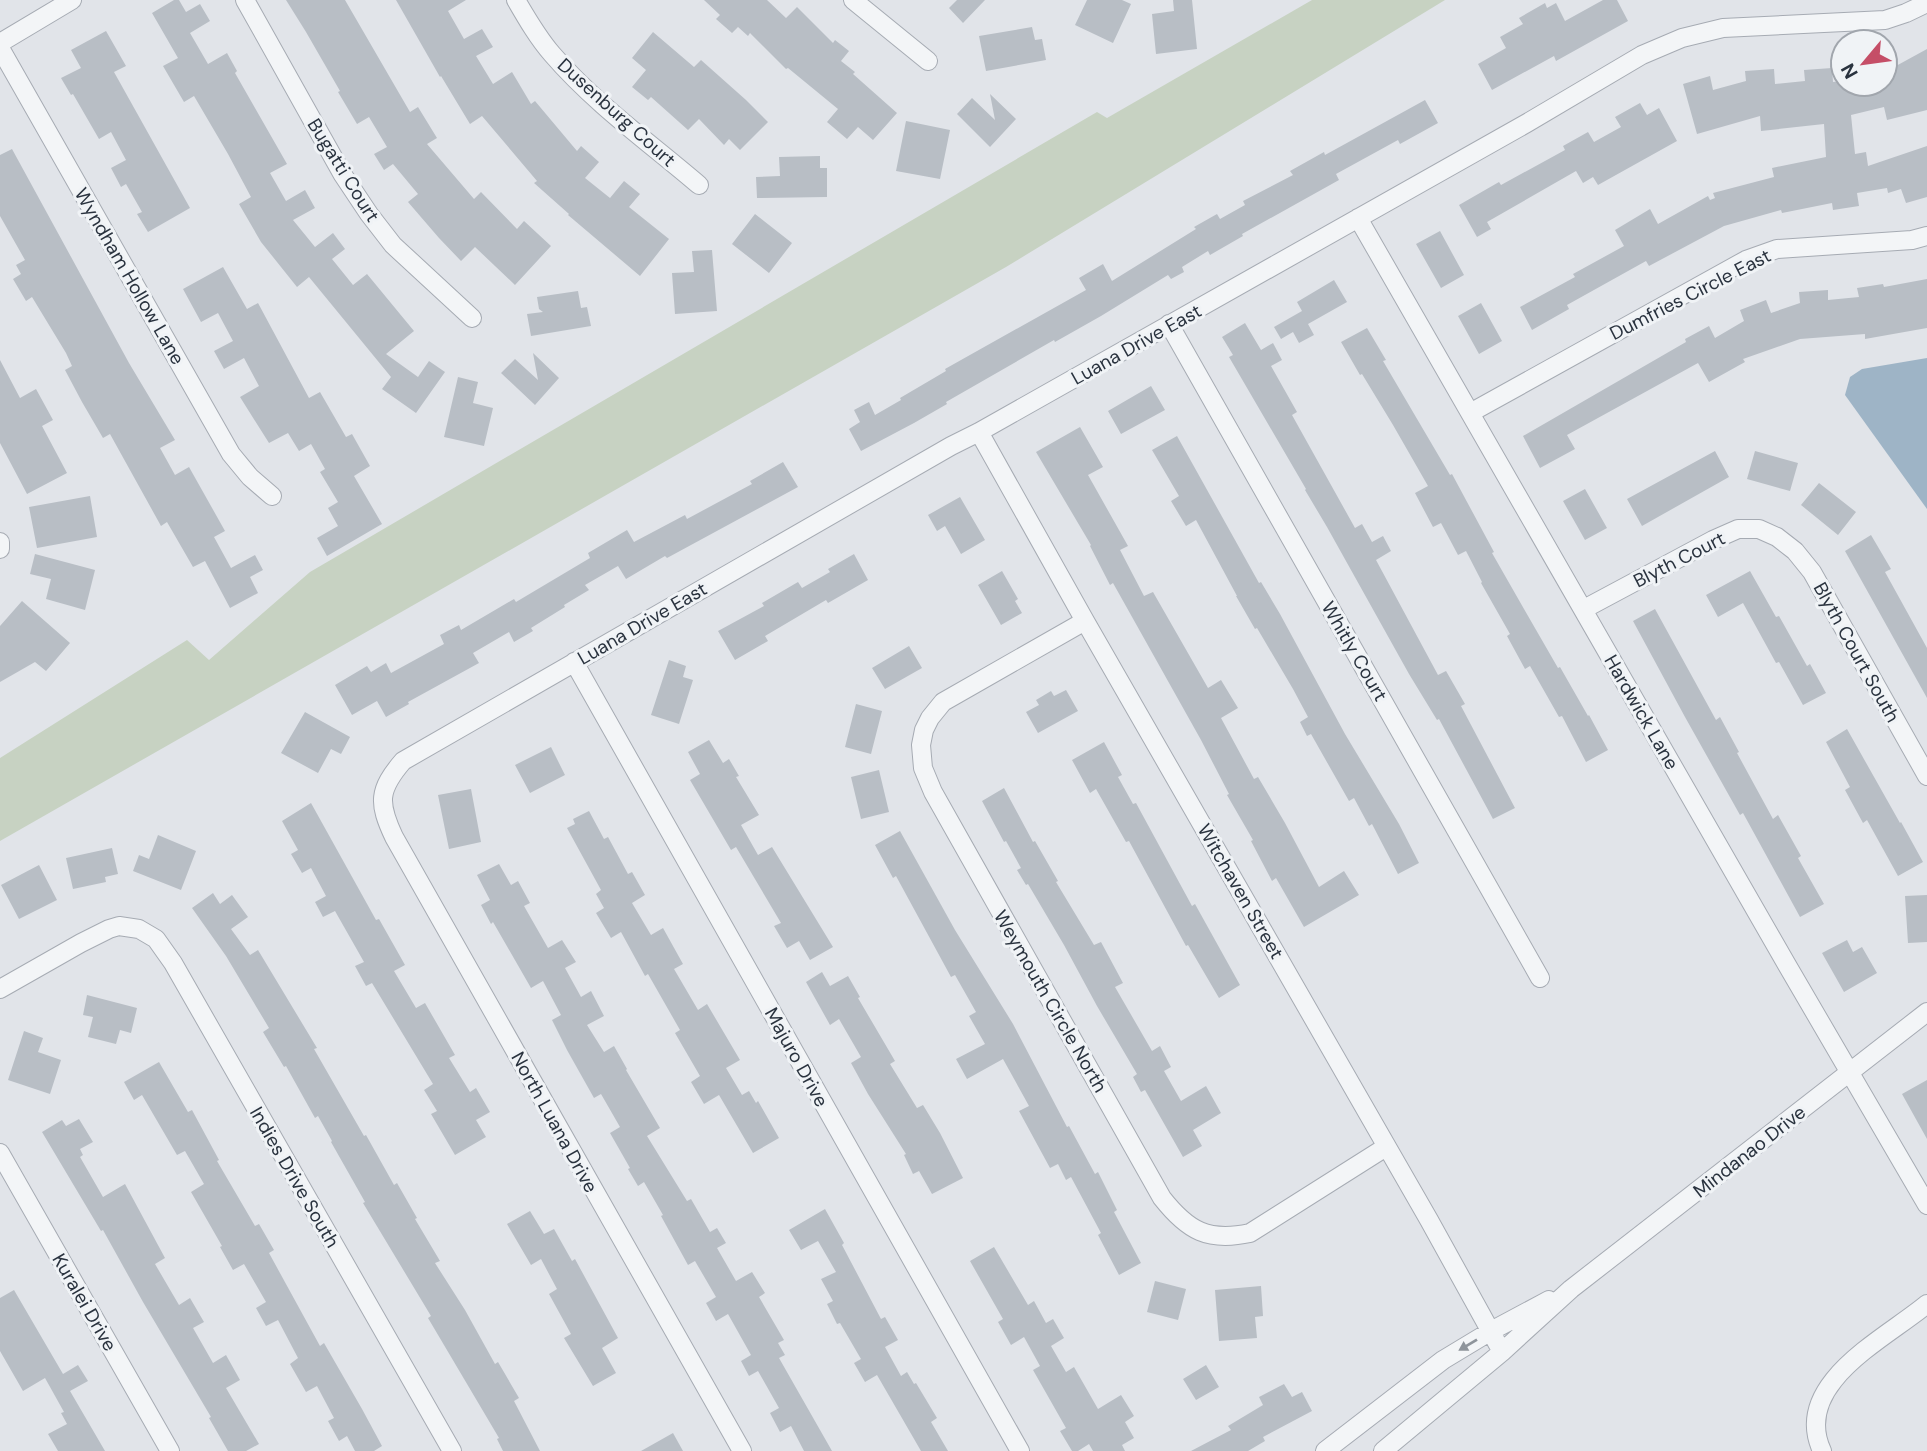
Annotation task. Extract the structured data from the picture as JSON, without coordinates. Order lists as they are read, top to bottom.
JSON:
{
  "streets": {
    "street": [
      "Dusenburg Court",
      "Bugatti Court",
      "Wyndham Hollow Lane",
      "Dumfries Circle East",
      "Luana Drive East",
      "Blyth Court",
      "Whitly Court",
      "Blyth Court South",
      "Hardwick Lane",
      "Witchaven Street",
      "Weymouth Circle North",
      "Majuro Drive",
      "North Luana Drive",
      "Mindanao Drive",
      "Indies Drive South",
      "Kuralei Drive"
    ]
  },
  "crossings": [
    ["Dumfries Circle East", "Hardwick Lane"],
    ["Luana Drive East", "Whitly Court"],
    ["Luana Drive East", "Hardwick Lane"],
    ["Luana Drive East", "Witchaven Street"],
    ["Luana Drive East", "Majuro Drive"],
    ["Luana Drive East", "North Luana Drive"],
    ["Blyth Court", "Blyth Court South"],
    ["Blyth Court", "Hardwick Lane"],
    ["Hardwick Lane", "Mindanao Drive"],
    ["Witchaven Street", "Weymouth Circle North"],
    ["Witchaven Street", "Mindanao Drive"]
  ],
  "north": "bottom left"
}
